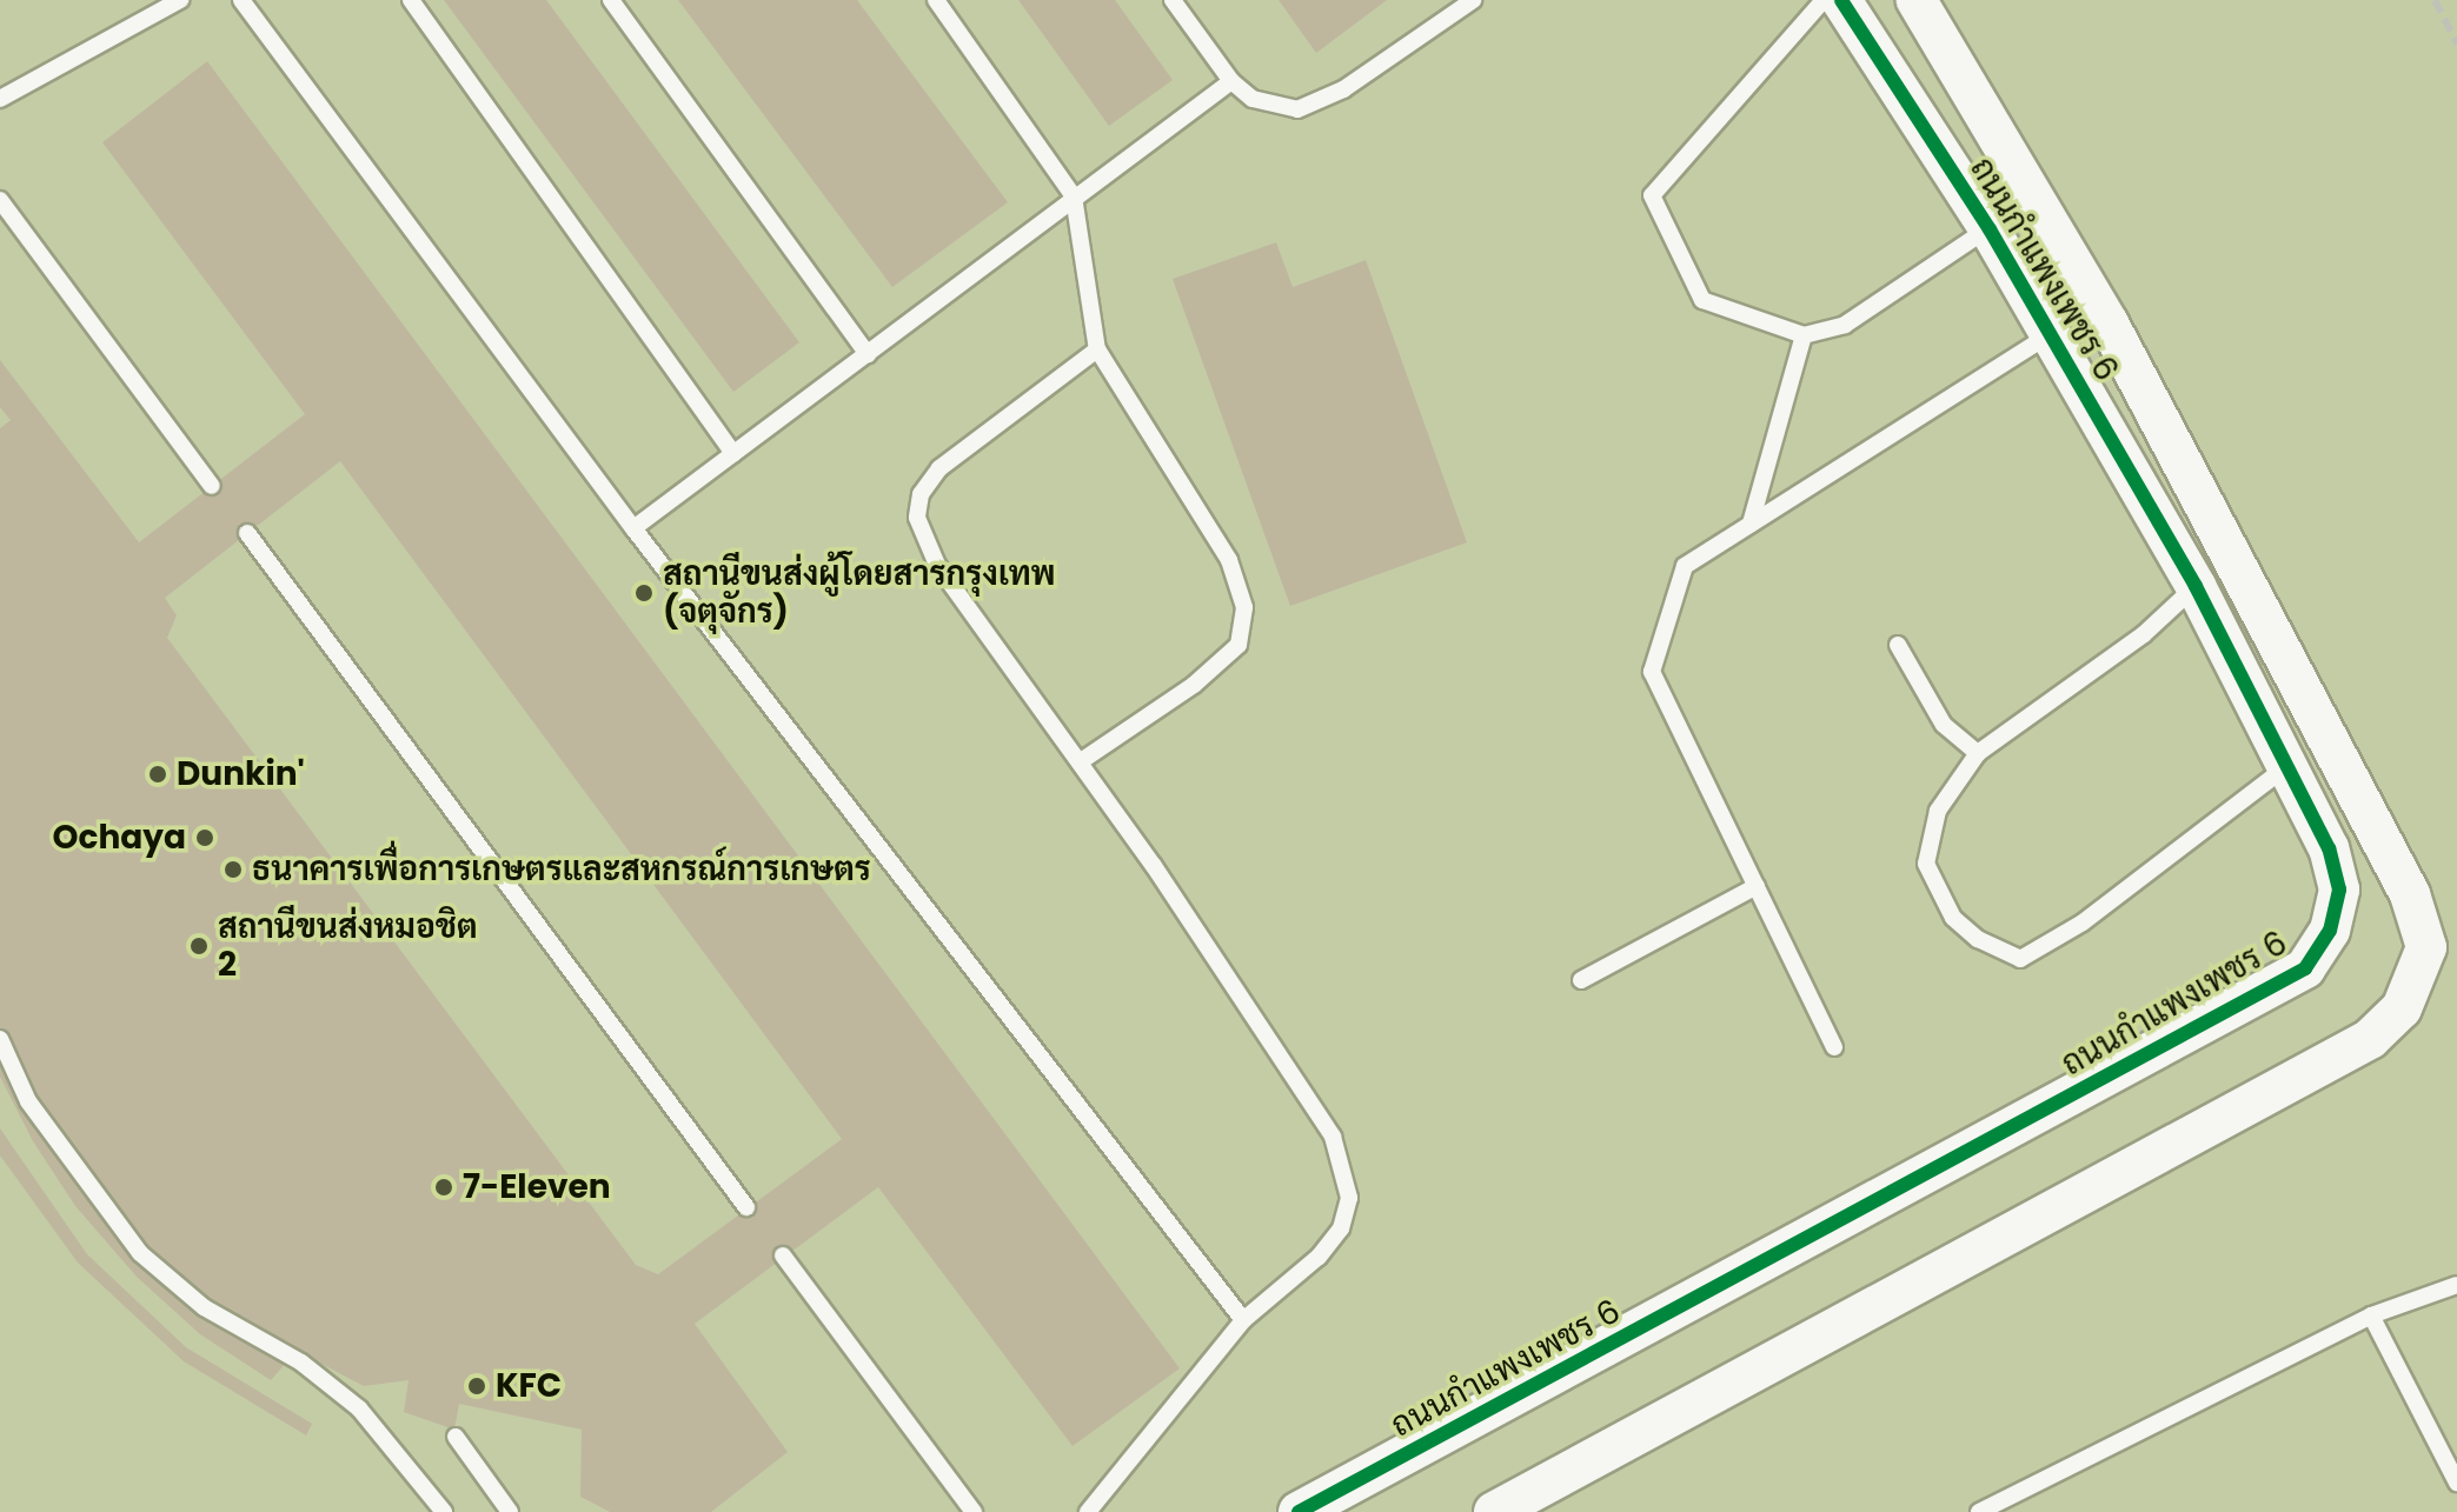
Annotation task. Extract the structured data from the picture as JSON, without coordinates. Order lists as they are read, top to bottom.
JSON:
{
  "streets": {
    "street": ["ถนนกำแพงเพชร 6"]
  },
  "places": [
    "สถานีขนส่งผู้โดยสารกรุงเทพ (จตุจักร)",
    "Dunkin'",
    "Ochaya",
    "ธนาคารเพื่อการเกษตรและสหกรณ์การเกษตร",
    "สถานีขนส่งหมอชิต 2",
    "7-Eleven",
    "KFC"
  ]
}
